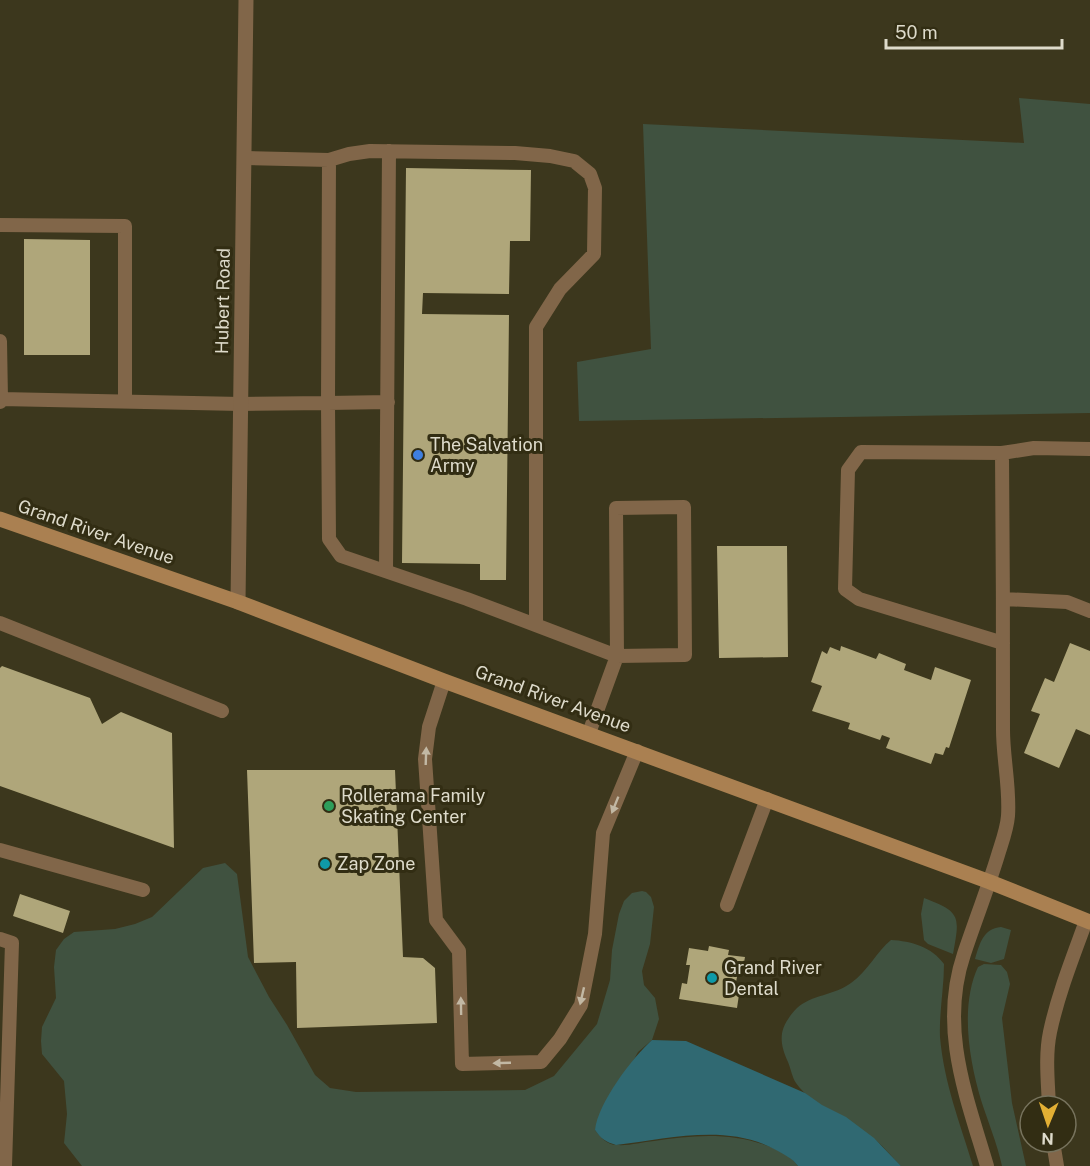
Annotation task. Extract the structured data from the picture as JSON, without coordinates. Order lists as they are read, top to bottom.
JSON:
{
  "streets": {
    "main road": ["Grand River Avenue"],
    "street": ["Hubert Road"]
  },
  "crossings": [
    ["Hubert Road", "Grand River Avenue"]
  ],
  "places": [
    "The Salvation Army",
    "Rollerama Family Skating Center",
    "Zap Zone",
    "Grand River Dental"
  ],
  "scale_bar": "50 m",
  "north": "bottom"
}
